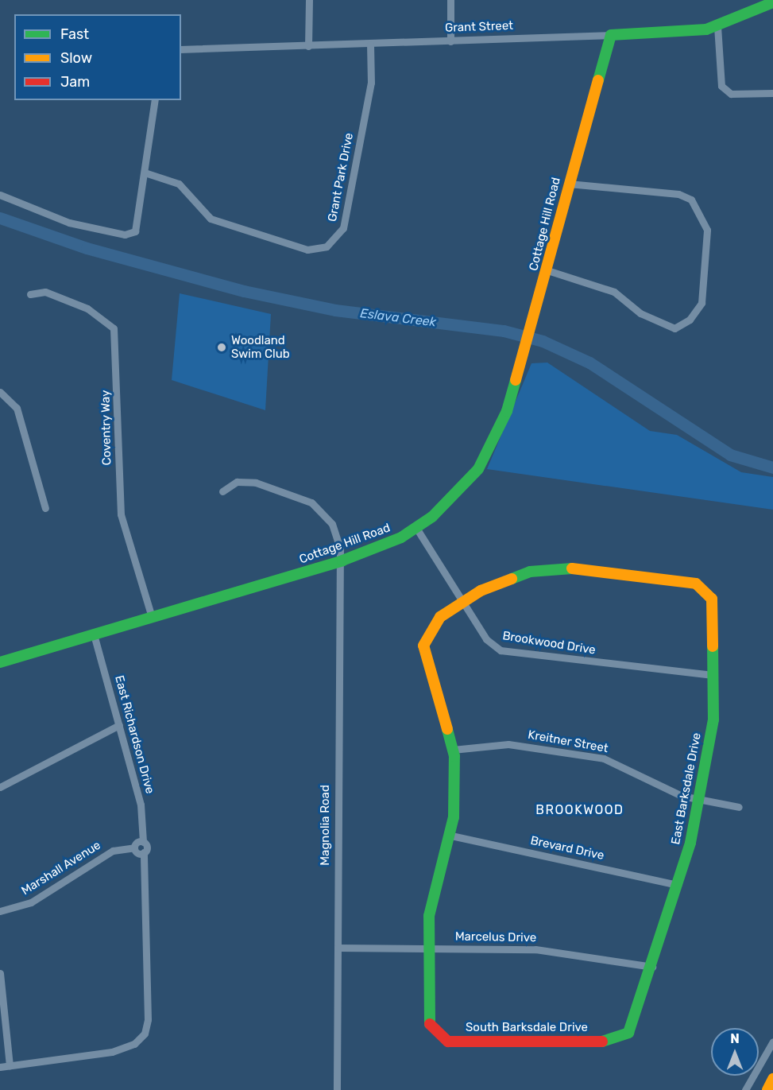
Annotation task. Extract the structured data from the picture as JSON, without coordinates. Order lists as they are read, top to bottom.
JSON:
{
  "streets": {
    "street": [
      "Grant Street",
      "Grant Park Drive",
      "Cottage Hill Road",
      "Coventry Way",
      "Brookwood Drive",
      "East Richardson Drive",
      "Kreitner Street",
      "East Barksdale Drive",
      "Magnolia Road",
      "Brevard Drive",
      "Marshall Avenue",
      "Marcelus Drive",
      "South Barksdale Drive"
    ]
  },
  "crossings": [
    ["Grant Street", "Grant Park Drive"],
    ["Grant Street", "Cottage Hill Road"],
    ["Cottage Hill Road", "Coventry Way"],
    ["Cottage Hill Road", "Brookwood Drive"],
    ["Cottage Hill Road", "East Richardson Drive"],
    ["Cottage Hill Road", "Magnolia Road"],
    ["Brookwood Drive", "East Barksdale Drive"],
    ["Kreitner Street", "East Barksdale Drive"],
    ["East Barksdale Drive", "Brevard Drive"],
    ["East Barksdale Drive", "Marcelus Drive"],
    ["East Barksdale Drive", "South Barksdale Drive"],
    ["Magnolia Road", "Marcelus Drive"]
  ],
  "districts": ["BROOKWOOD"],
  "water": ["Eslava Creek"],
  "places": ["Woodland Swim Club"],
  "legend": ["Fast", "Slow", "Jam"],
  "north": "top"
}
